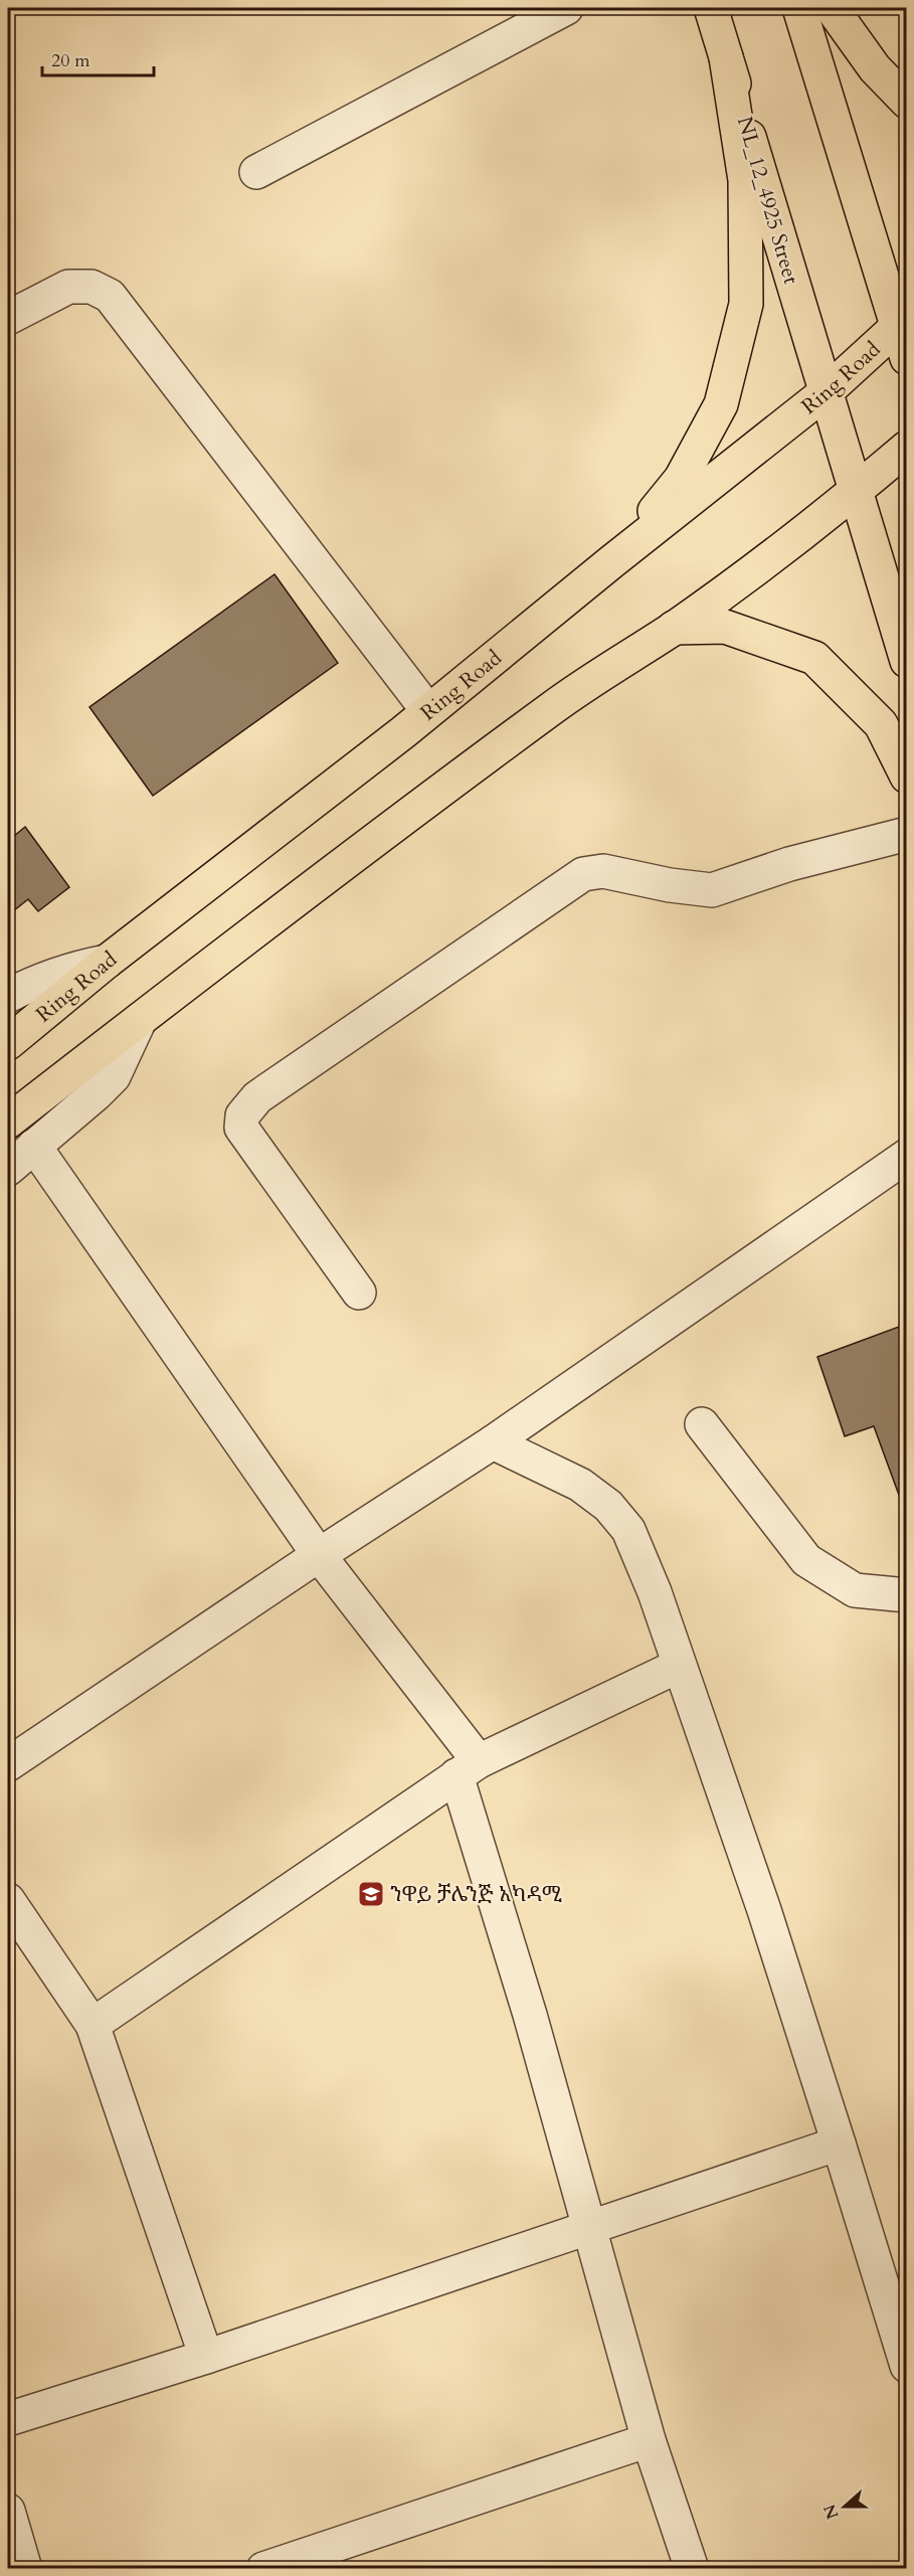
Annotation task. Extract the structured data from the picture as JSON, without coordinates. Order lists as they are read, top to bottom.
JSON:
{
  "streets": {
    "main road": ["NL_12_4925 Street", "Ring Road"]
  },
  "crossings": [
    ["NL_12_4925 Street", "Ring Road"]
  ],
  "places": {
    "school or university": ["ንዋይ ቻሌንጅ አካዳሚ"]
  },
  "scale_bar": "20 m",
  "north": "left"
}
